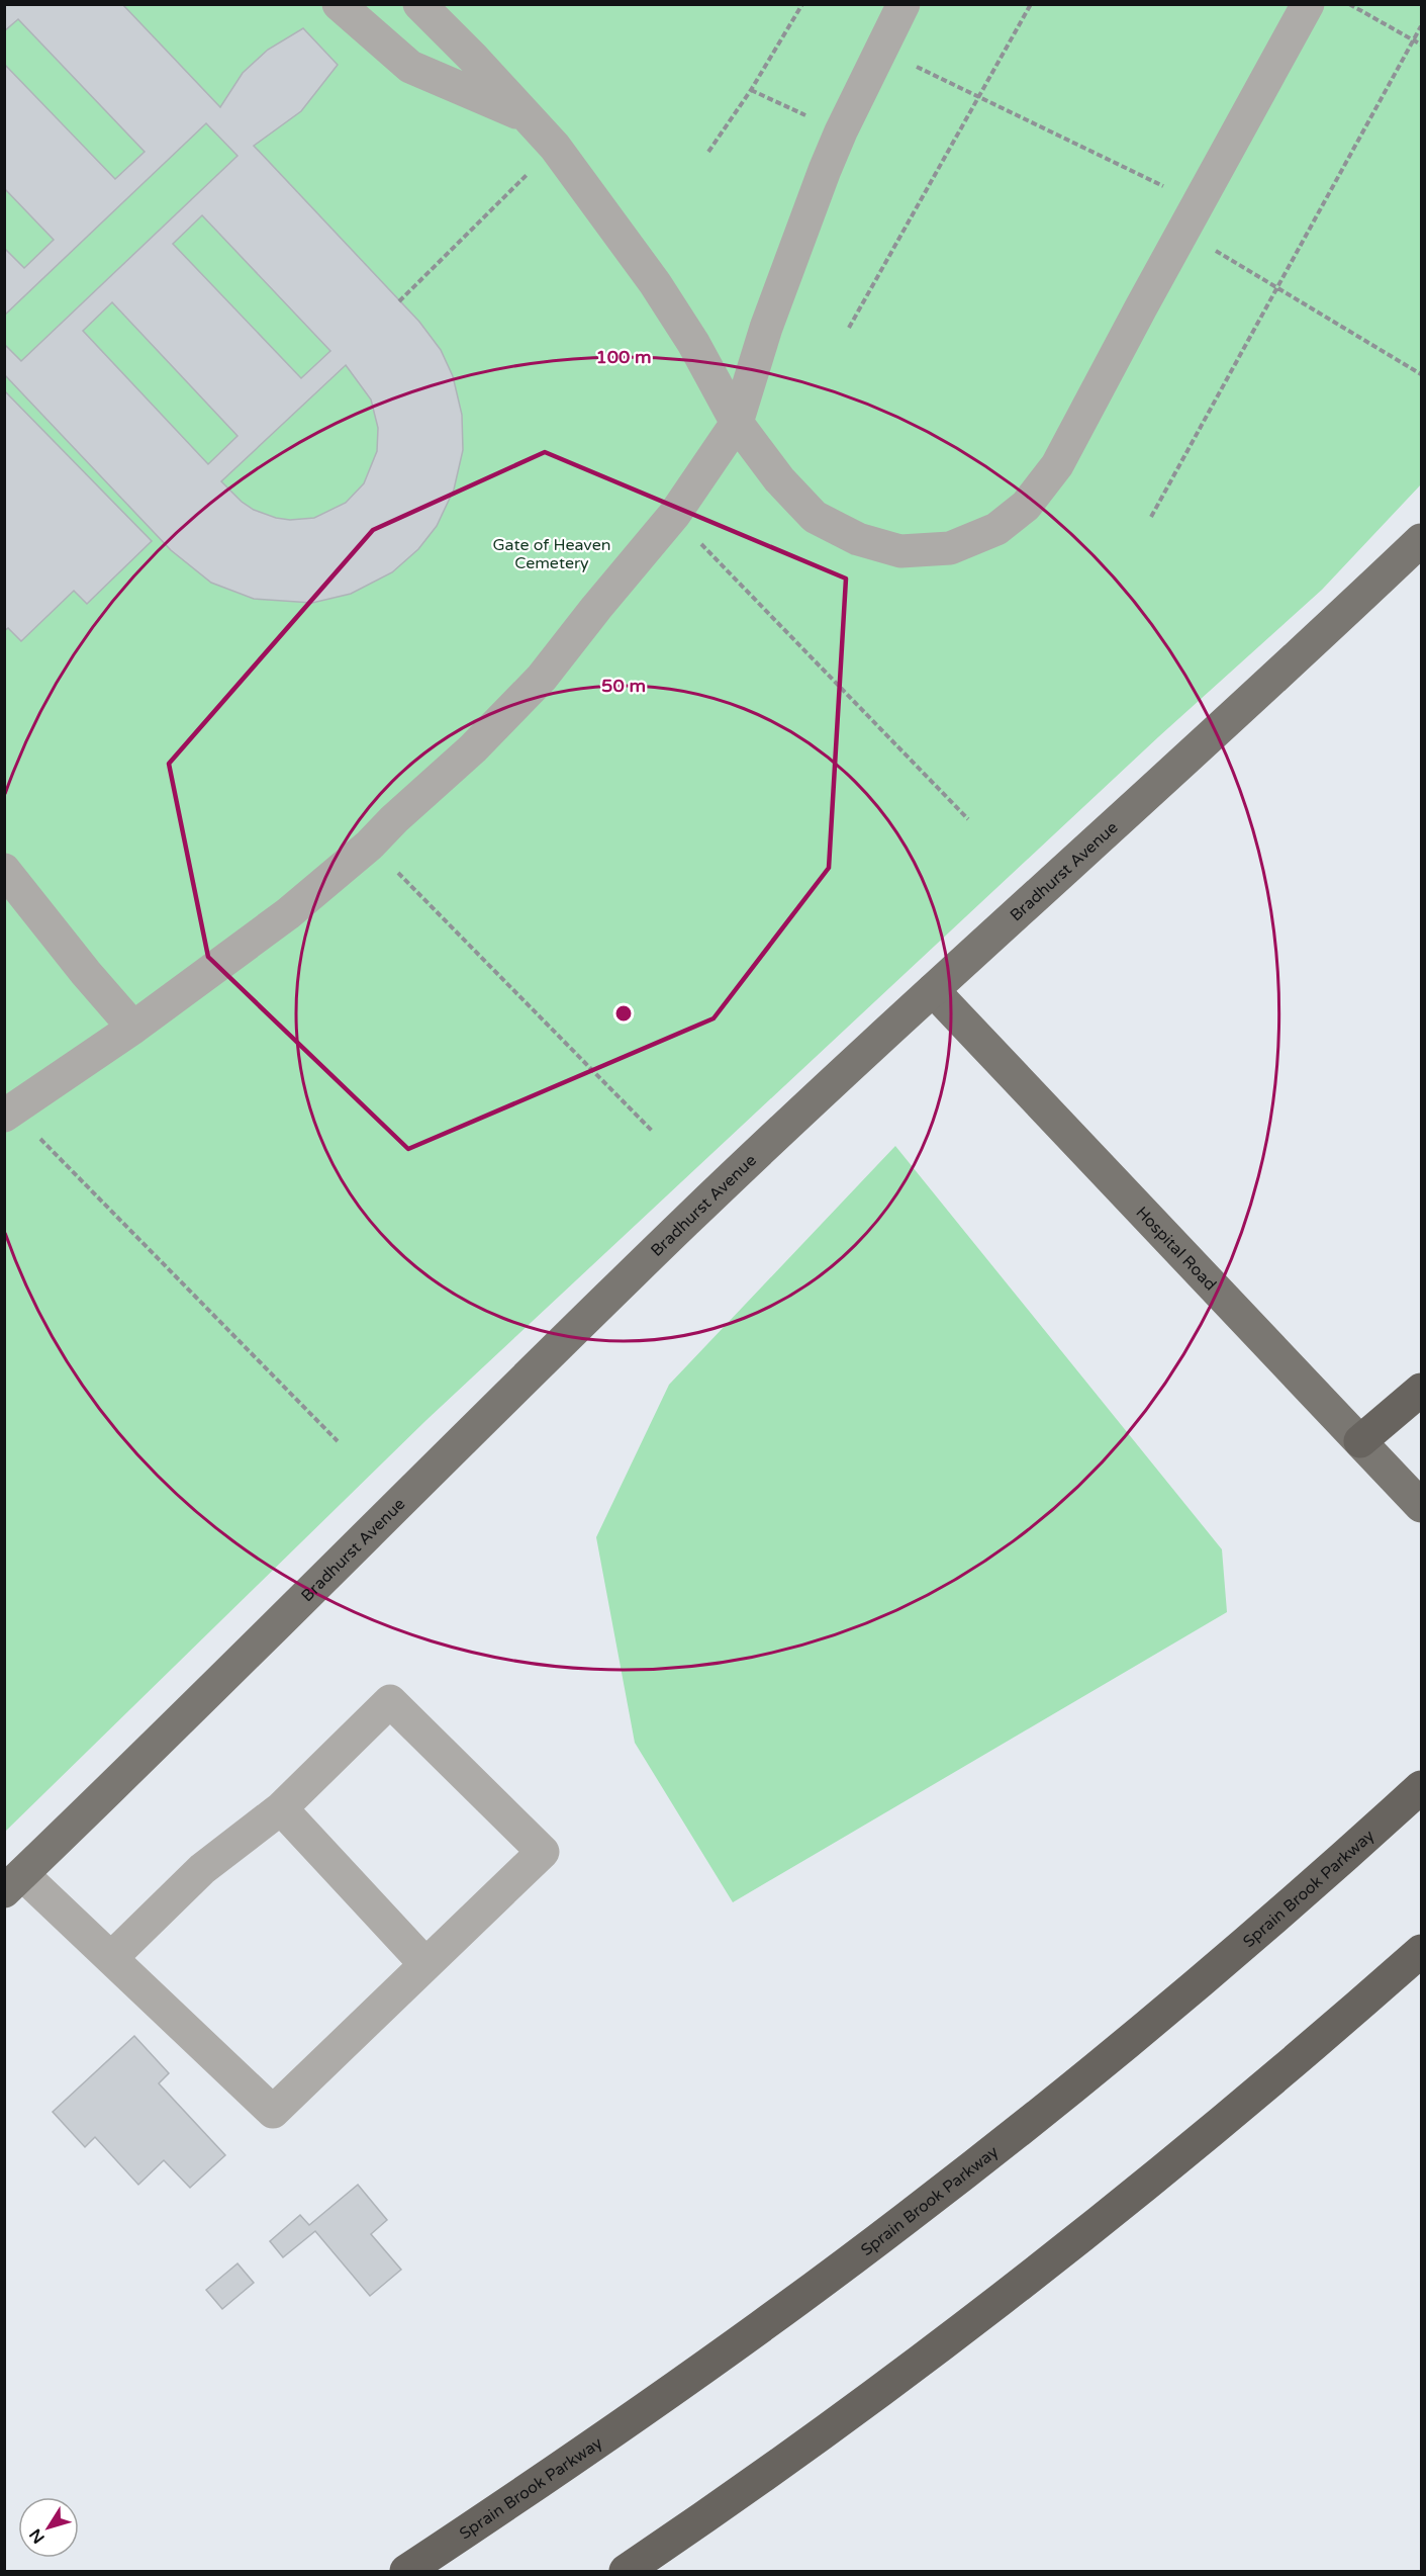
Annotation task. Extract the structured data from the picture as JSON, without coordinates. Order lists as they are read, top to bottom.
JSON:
{
  "streets": {
    "highway": ["Sprain Brook Parkway"],
    "main road": ["Bradhurst Avenue", "Hospital Road"]
  },
  "crossings": [
    ["Bradhurst Avenue", "Hospital Road"]
  ],
  "parks": ["Gate of Heaven Cemetery"],
  "north": "bottom left",
  "rings": ["100 m", "50 m"]
}
